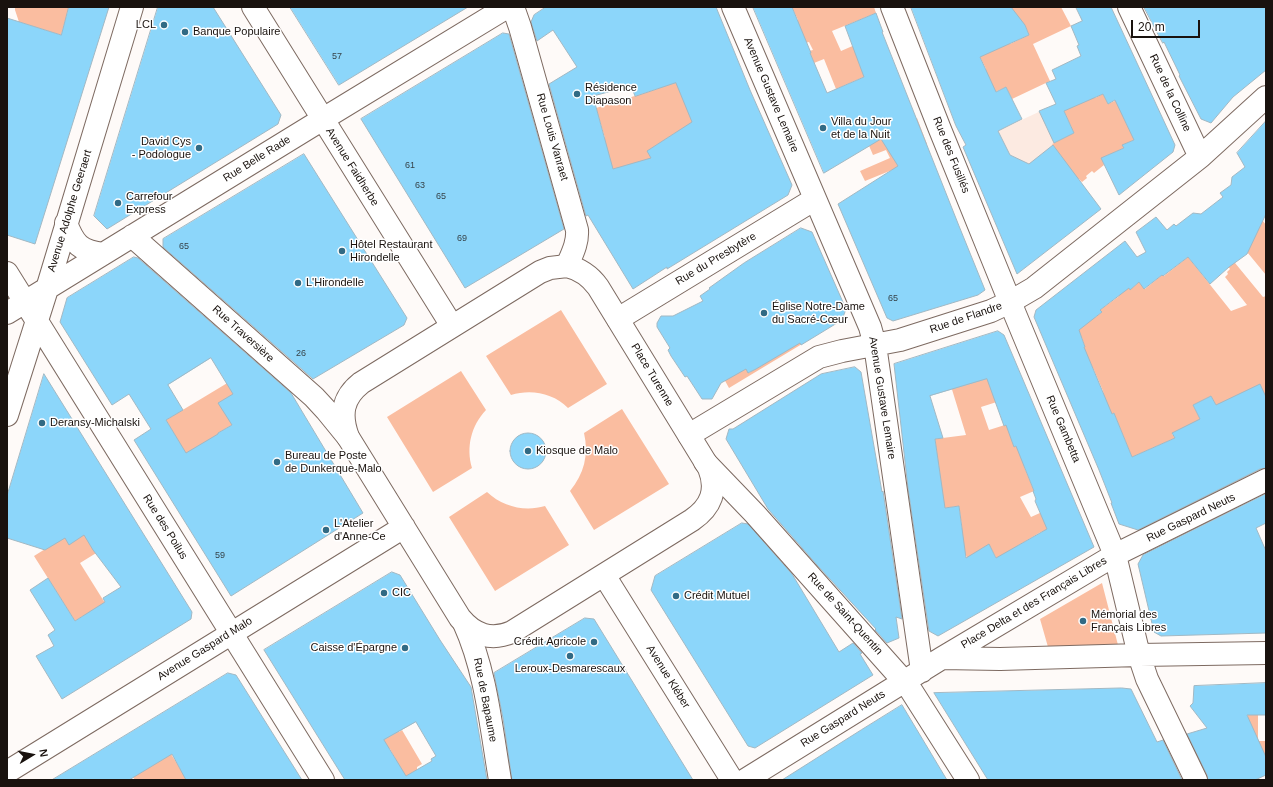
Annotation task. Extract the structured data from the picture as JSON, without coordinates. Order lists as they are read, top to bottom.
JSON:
{
  "streets": {
    "street": [
      "Rue de la Colline",
      "Avenue Gustave Lemaire",
      "Rue Louis Vanraet",
      "Rue des Fusillés",
      "Rue Belle Rade",
      "Avenue Faidherbe",
      "Avenue Adolphe Geeraert",
      "Rue du Presbytère",
      "Rue de Flandre",
      "Rue Traversière",
      "Place Turenne",
      "Rue Gambetta",
      "Rue Gaspard Neuts",
      "Rue des Poilus",
      "Place Delta et des Français Libres",
      "Rue de Saint-Quentin",
      "Avenue Gaspard Malo",
      "Avenue Kléber",
      "Rue de Bapaume"
    ]
  },
  "crossings": [
    ["Rue de la Colline", "Rue de Flandre"],
    ["Avenue Gustave Lemaire", "Rue du Presbytère"],
    ["Avenue Gustave Lemaire", "Rue de Flandre"],
    ["Avenue Gustave Lemaire", "Rue Gaspard Neuts"],
    ["Avenue Gustave Lemaire", "Rue de Saint-Quentin"],
    ["Rue Louis Vanraet", "Place Turenne"],
    ["Rue des Fusillés", "Rue de Flandre"],
    ["Rue des Fusillés", "Rue Gambetta"],
    ["Rue Belle Rade", "Avenue Faidherbe"],
    ["Rue Belle Rade", "Avenue Adolphe Geeraert"],
    ["Rue Belle Rade", "Rue Traversière"],
    ["Rue Belle Rade", "Rue des Poilus"],
    ["Avenue Faidherbe", "Place Turenne"],
    ["Avenue Adolphe Geeraert", "Rue des Poilus"],
    ["Rue du Presbytère", "Place Turenne"],
    ["Rue de Flandre", "Place Turenne"],
    ["Rue de Flandre", "Rue Gambetta"],
    ["Rue Traversière", "Place Turenne"],
    ["Place Turenne", "Rue de Saint-Quentin"],
    ["Place Turenne", "Avenue Gaspard Malo"],
    ["Place Turenne", "Avenue Kléber"],
    ["Place Turenne", "Rue de Bapaume"],
    ["Rue Gambetta", "Rue Gaspard Neuts"],
    ["Rue Gambetta", "Place Delta et des Français Libres"],
    ["Rue Gaspard Neuts", "Place Delta et des Français Libres"],
    ["Rue Gaspard Neuts", "Rue de Saint-Quentin"],
    ["Rue des Poilus", "Avenue Gaspard Malo"]
  ],
  "places": [
    "LCL",
    "Banque Populaire",
    "Résidence Diapason",
    "Villa du Jour et de la Nuit",
    "David Cys - Podologue",
    "Carrefour Express",
    "Hôtel Restaurant Hirondelle",
    "L'Hirondelle",
    "Église Notre-Dame du Sacré-Cœur",
    "Deransy-Michalski",
    "Kiosque de Malo",
    "Bureau de Poste de Dunkerque-Malo",
    "L'Atelier d'Anne-Ce",
    "CIC",
    "Crédit Mutuel",
    "Mémorial des Français Libres",
    "Crédit Agricole",
    "Caisse d'Épargne",
    "Leroux-Desmarescaux"
  ],
  "house_numbers": [
    "57",
    "61",
    "63",
    "65",
    "69",
    "65",
    "65",
    "26",
    "59"
  ],
  "scale_bar": "20 m",
  "north": "right"
}
